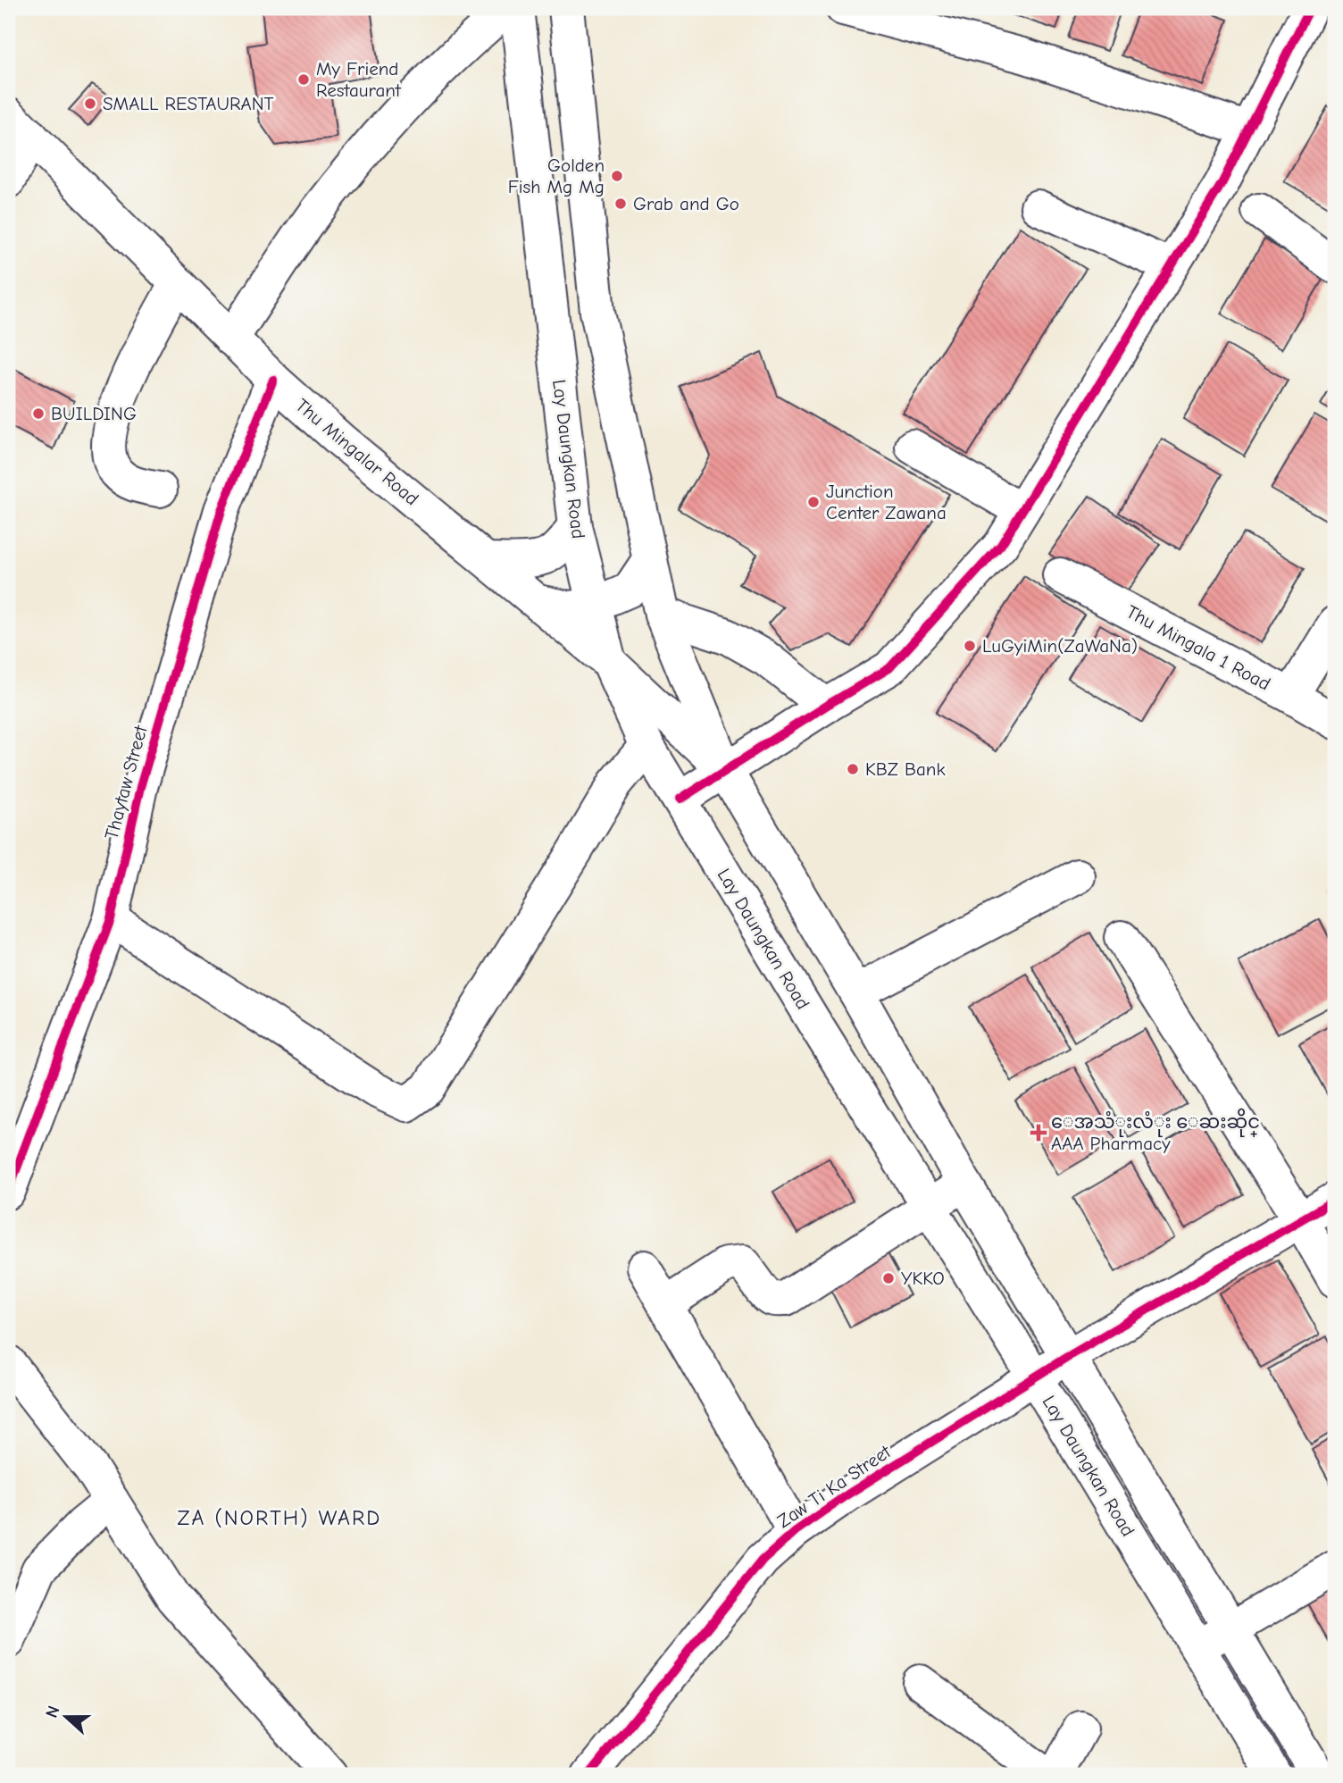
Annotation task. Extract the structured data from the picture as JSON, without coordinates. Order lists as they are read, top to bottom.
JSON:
{
  "streets": {
    "street": [
      "Thu Mingalar Road",
      "Lay Daungkan Road",
      "Thu Mingala 1 Road",
      "Thaytaw Street",
      "Zaw Ti Ka Street"
    ]
  },
  "crossings": [
    ["Thu Mingalar Road", "Lay Daungkan Road"],
    ["Thu Mingalar Road", "Thaytaw Street"],
    ["Lay Daungkan Road", "Zaw Ti Ka Street"]
  ],
  "districts": ["ZA (NORTH) WARD"],
  "places": {
    "other": [
      "My Friend Restaurant",
      "SMALL RESTAURANT",
      "Golden Fish Mg Mg",
      "Grab and Go",
      "BUILDING",
      "Junction Center Zawana",
      "LuGyiMin(ZaWaNa)",
      "KBZ Bank",
      "YKKO"
    ],
    "health": ["ေအသံုးလံုး ေဆးဆိုင္ AAA Pharmacy"]
  },
  "north": "left"
}
